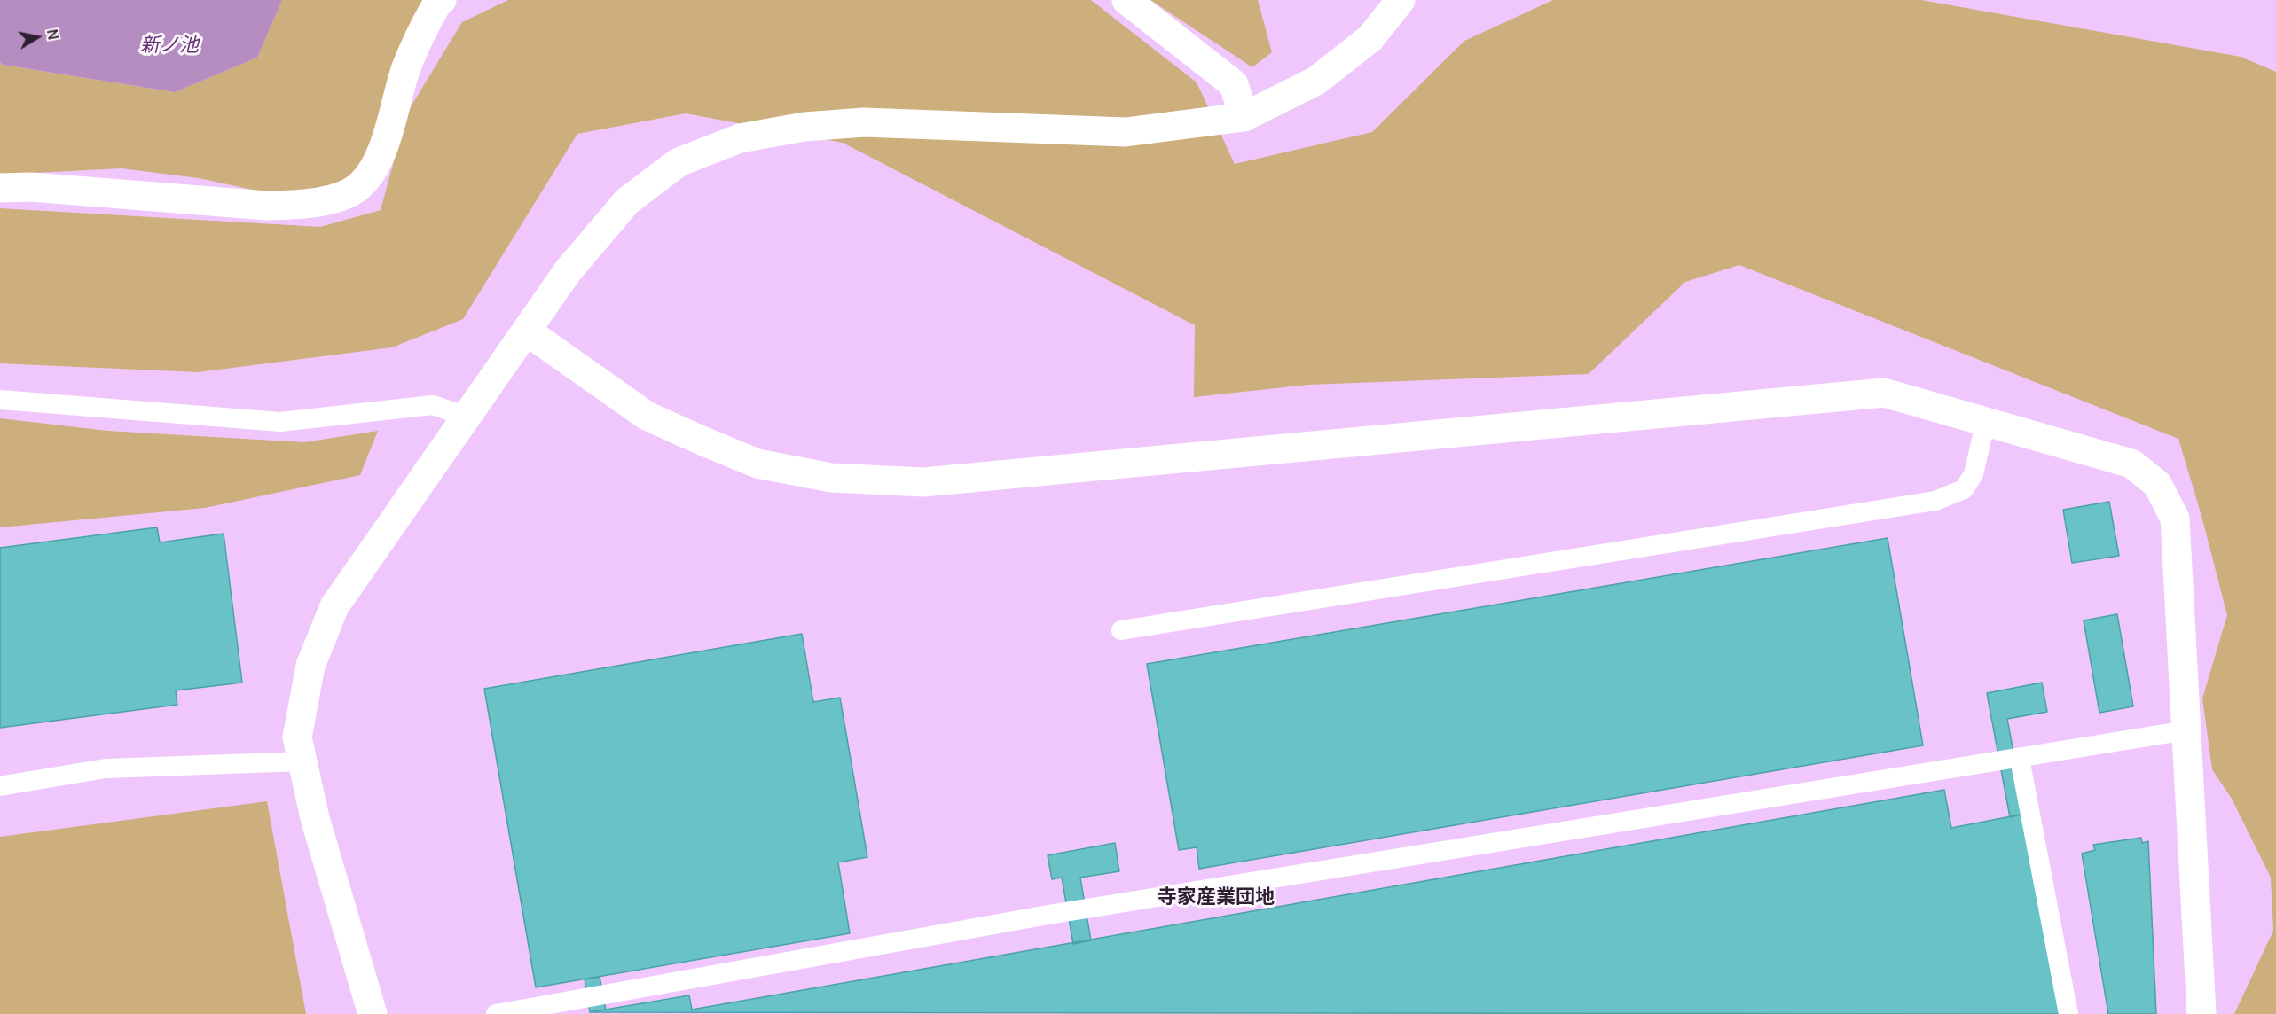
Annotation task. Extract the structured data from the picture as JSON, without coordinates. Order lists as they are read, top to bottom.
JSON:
{
  "districts": ["寺家産業団地"],
  "water": ["新ノ池"],
  "north": "right"
}
